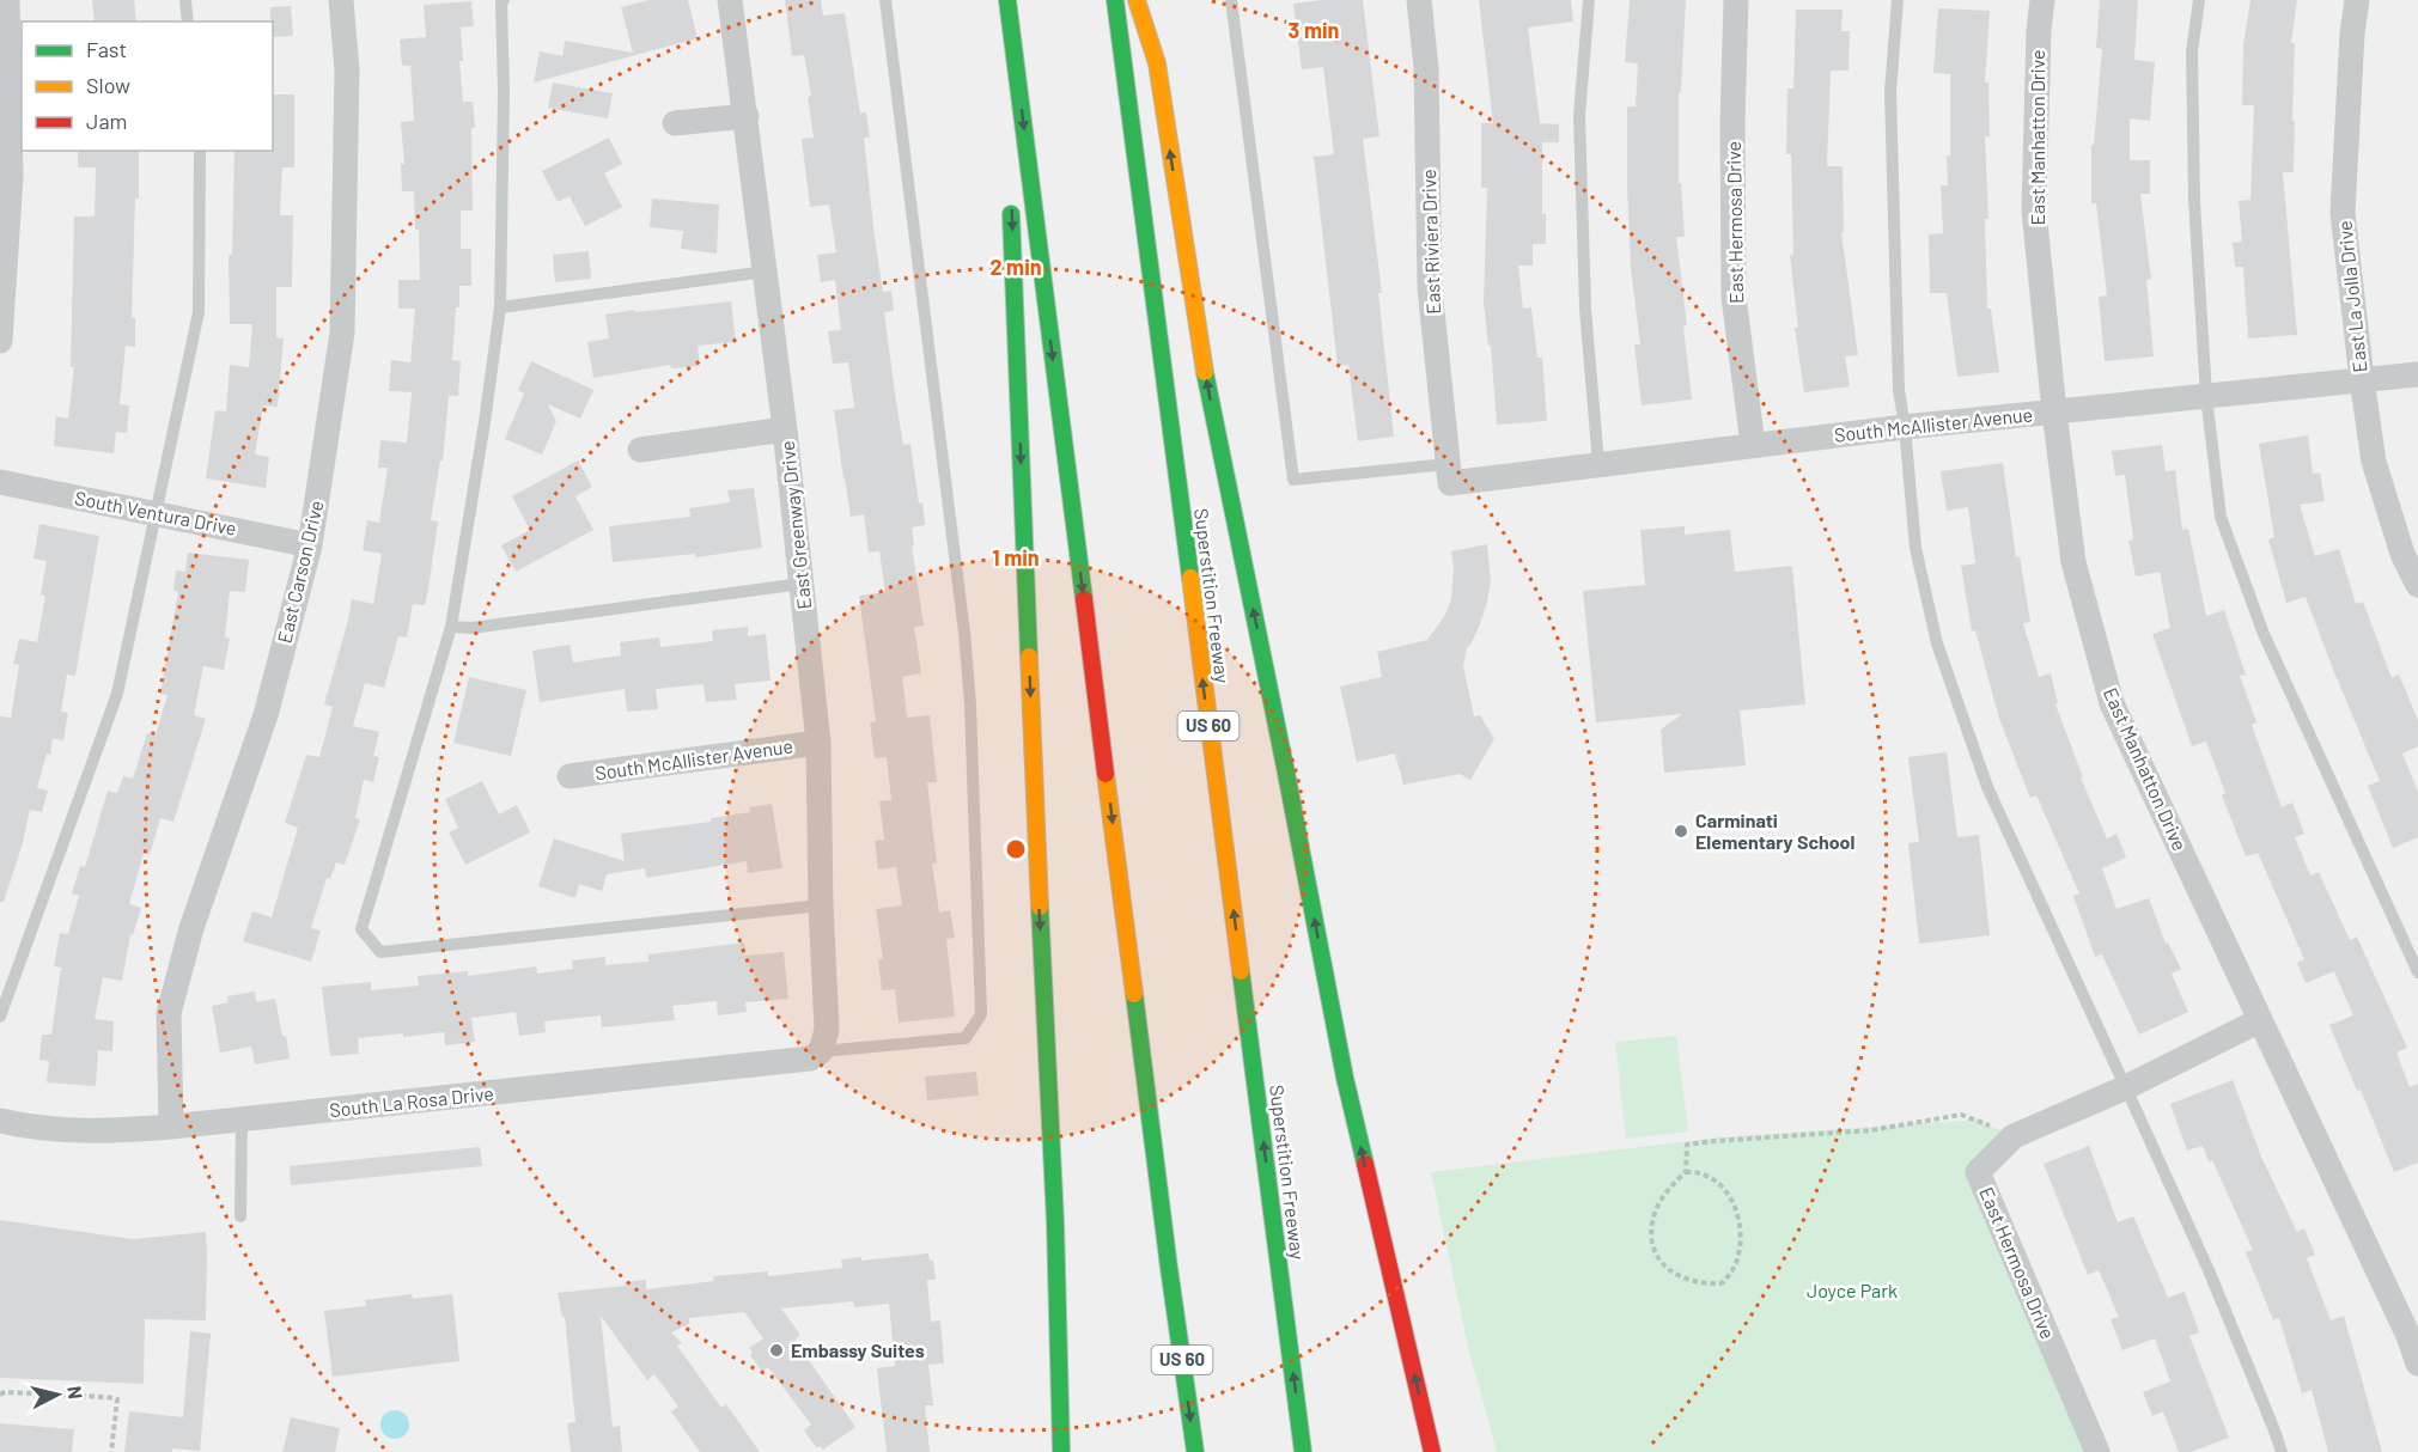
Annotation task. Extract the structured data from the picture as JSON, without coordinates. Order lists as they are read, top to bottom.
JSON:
{
  "streets": {
    "highway": ["Superstition Freeway", "US 60"],
    "street": [
      "East Manhatton Drive",
      "East Hermosa Drive",
      "East Riviera Drive",
      "East La Jolla Drive",
      "South McAllister Avenue",
      "South Ventura Drive",
      "East Greenway Drive",
      "East Carson Drive",
      "South La Rosa Drive"
    ]
  },
  "crossings": [
    ["East Manhatton Drive", "East Hermosa Drive"],
    ["East Manhatton Drive", "South McAllister Avenue"],
    ["East Hermosa Drive", "South McAllister Avenue"],
    ["East Riviera Drive", "South McAllister Avenue"],
    ["East La Jolla Drive", "South McAllister Avenue"],
    ["South McAllister Avenue", "East Greenway Drive"],
    ["South Ventura Drive", "East Carson Drive"],
    ["East Greenway Drive", "South La Rosa Drive"],
    ["East Carson Drive", "South La Rosa Drive"]
  ],
  "parks": ["Joyce Park"],
  "places": ["Carminati Elementary School", "Embassy Suites"],
  "legend": ["Fast", "Slow", "Jam"],
  "north": "right",
  "rings": ["3 min", "2 min", "1 min"]
}
